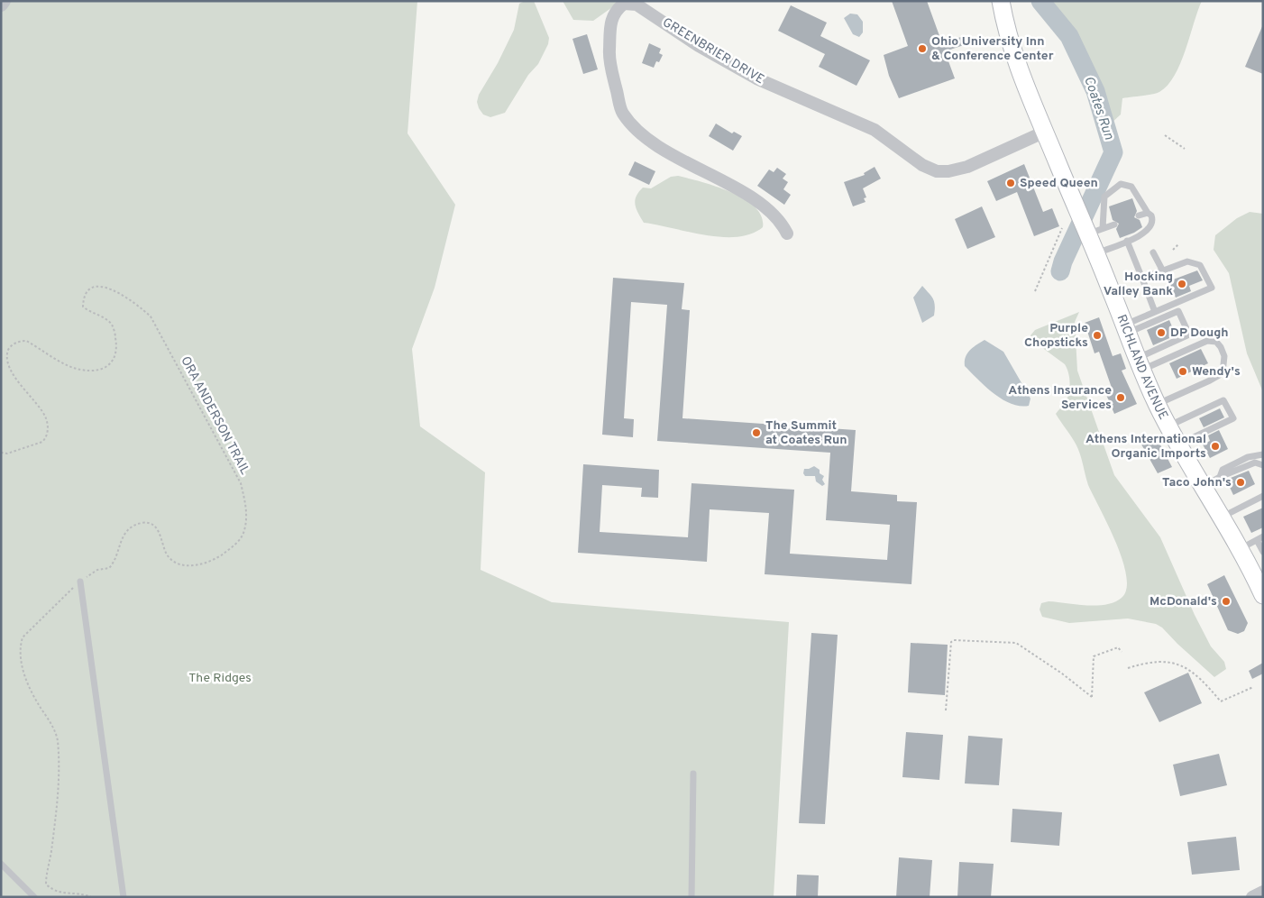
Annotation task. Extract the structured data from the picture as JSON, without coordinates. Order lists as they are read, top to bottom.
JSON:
{
  "streets": {
    "main road": ["RICHLAND AVENUE"],
    "street": ["GREENBRIER DRIVE"],
    "path": ["ORA ANDERSON TRAIL"]
  },
  "crossings": [
    ["GREENBRIER DRIVE", "RICHLAND AVENUE"]
  ],
  "water": ["Coates Run"],
  "parks": ["The Ridges"],
  "places": [
    "Ohio University Inn & Conference Center",
    "Speed Queen",
    "Hocking Valley Bank",
    "DP Dough",
    "Purple Chopsticks",
    "Wendy's",
    "Athens Insurance Services",
    "The Summit at Coates Run",
    "Athens International Organic Imports",
    "Taco John's",
    "McDonald's"
  ]
}
